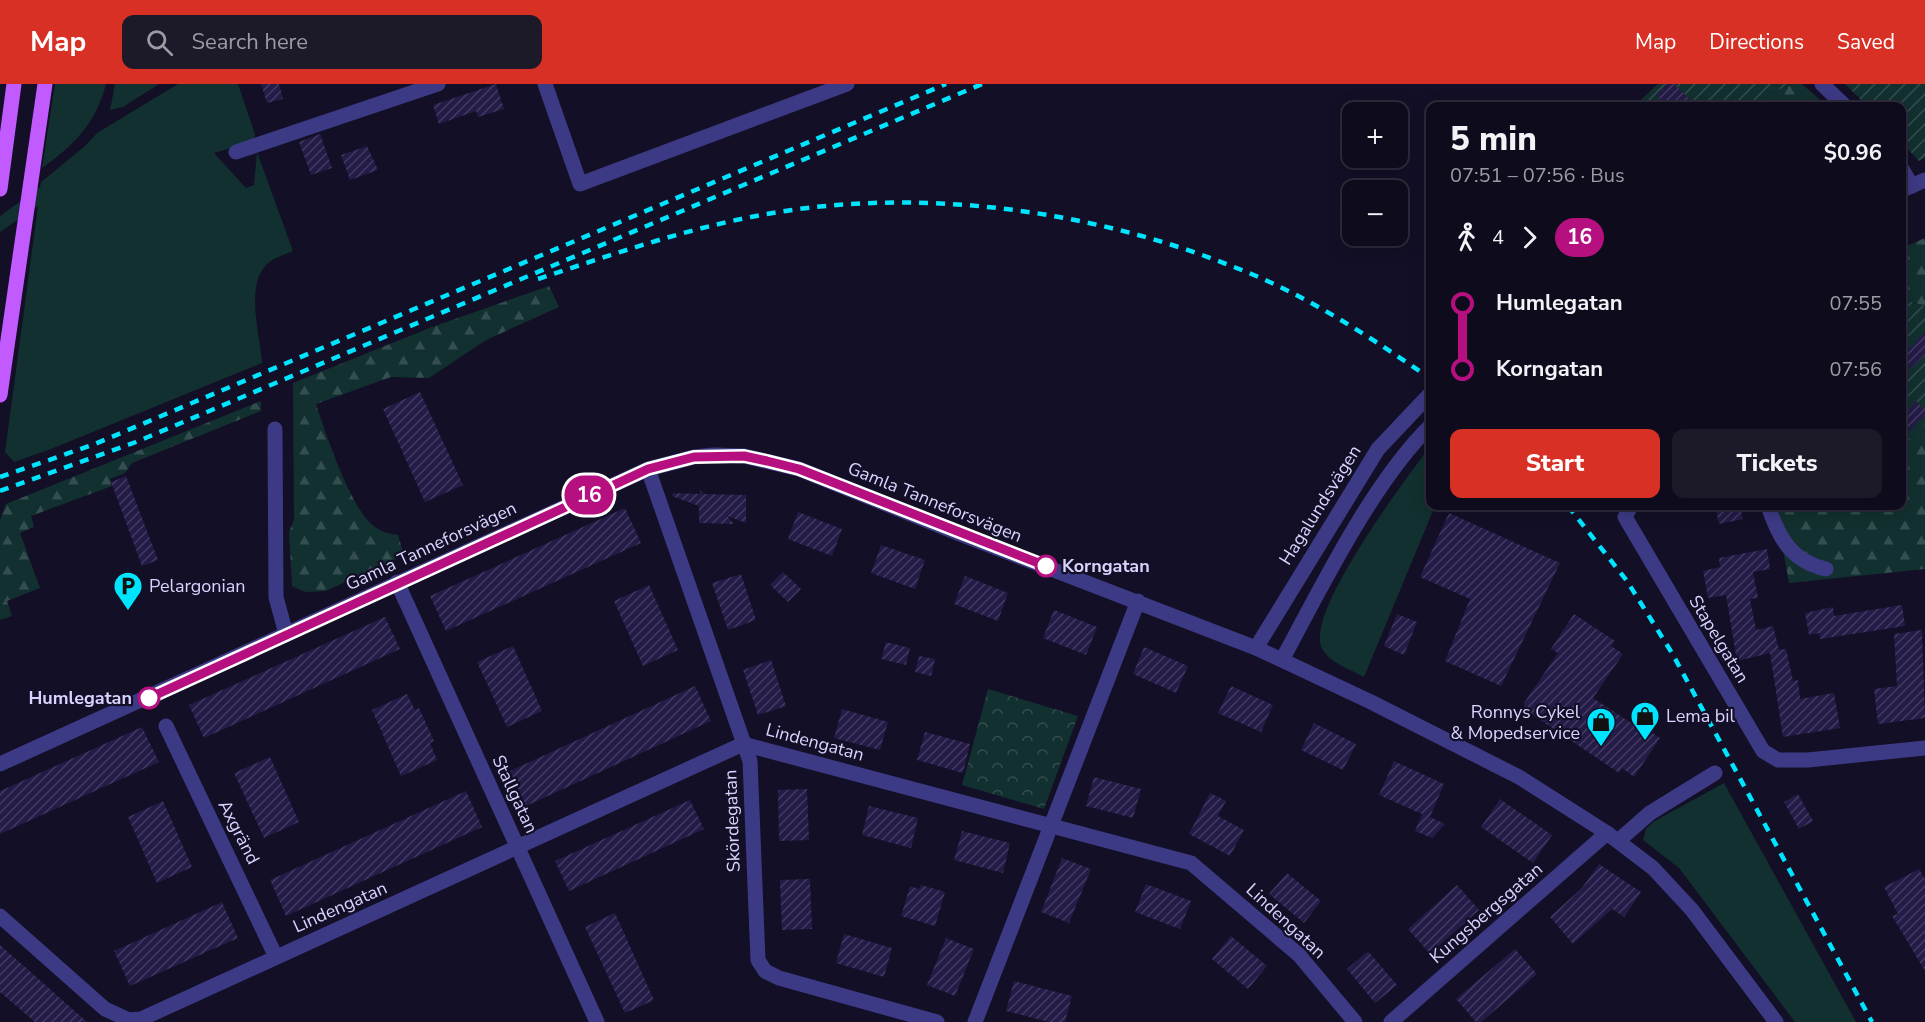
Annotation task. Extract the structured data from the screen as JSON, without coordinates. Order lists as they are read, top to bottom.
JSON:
{
  "streets": {
    "street": [
      "Gamla Tanneforsvägen",
      "Hagalundsvägen",
      "Stapelgatan",
      "Lindengatan",
      "Stallgatan",
      "Skördegatan",
      "Axgränd",
      "Kungsbergsgatan"
    ]
  },
  "crossings": [
    ["Gamla Tanneforsvägen", "Hagalundsvägen"],
    ["Gamla Tanneforsvägen", "Stallgatan"],
    ["Gamla Tanneforsvägen", "Skördegatan"],
    ["Gamla Tanneforsvägen", "Kungsbergsgatan"],
    ["Lindengatan", "Stallgatan"],
    ["Lindengatan", "Skördegatan"],
    ["Lindengatan", "Axgränd"]
  ],
  "places": {
    "other": ["Korngatan", "Humlegatan"],
    "parking": ["Pelargonian"],
    "shop": ["Lema bil", "Ronnys Cykel & Mopedservice"]
  },
  "lines": ["bus line 16"],
  "page": {
    "header": "Map",
    "search": "Search here",
    "nav": ["Map", "Directions", "Saved"],
    "on_map": "16",
    "map_buttons": ["+", "−"],
    "heading": ["5 min", "07:51 – 07:56 · Bus", "$0.96"],
    "legs": ["4", "16"],
    "list": [
      {
        "name": "Humlegatan",
        "value": "07:55"
      },
      {
        "name": "Korngatan",
        "value": "07:56"
      }
    ],
    "buttons": ["Start", "Tickets"]
  }
}
